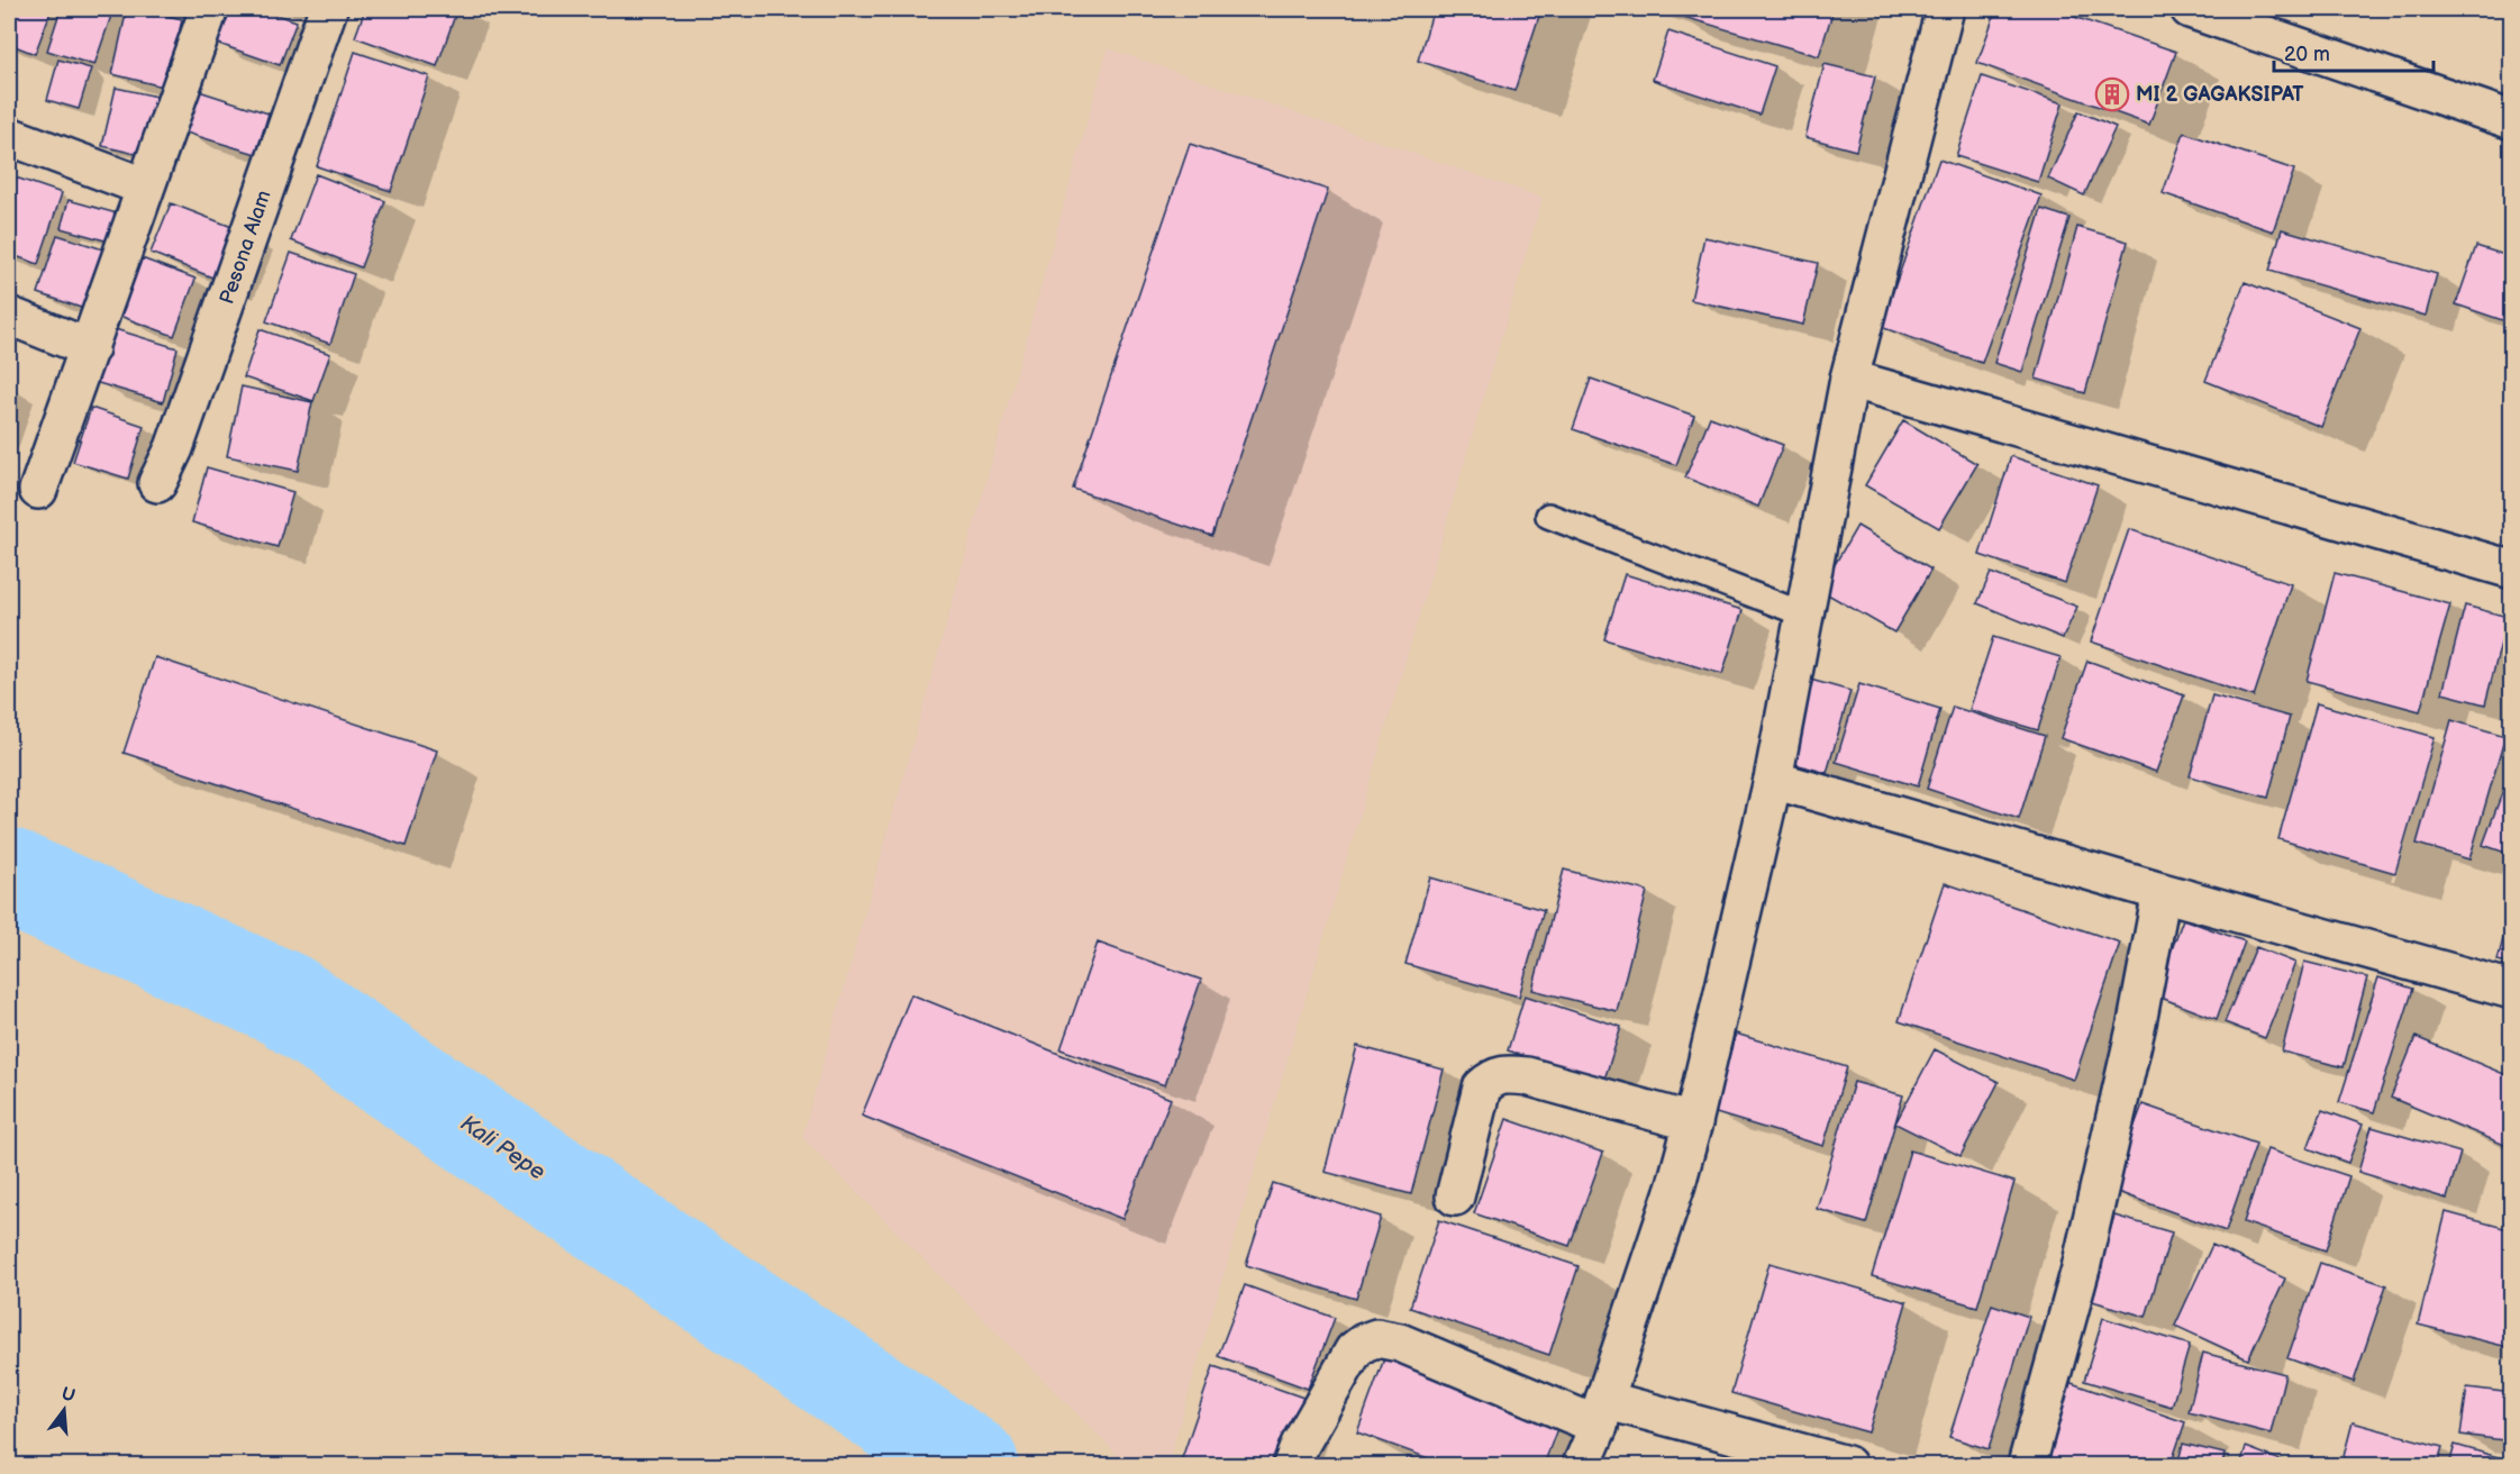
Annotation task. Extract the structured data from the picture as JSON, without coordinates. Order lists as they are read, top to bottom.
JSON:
{
  "streets": {
    "street": ["Pesona Alam"]
  },
  "water": ["Kali Pepe"],
  "places": {
    "building": ["MI 2 GAGAKSIPAT"]
  },
  "scale_bar": "20 m",
  "north": "top"
}
